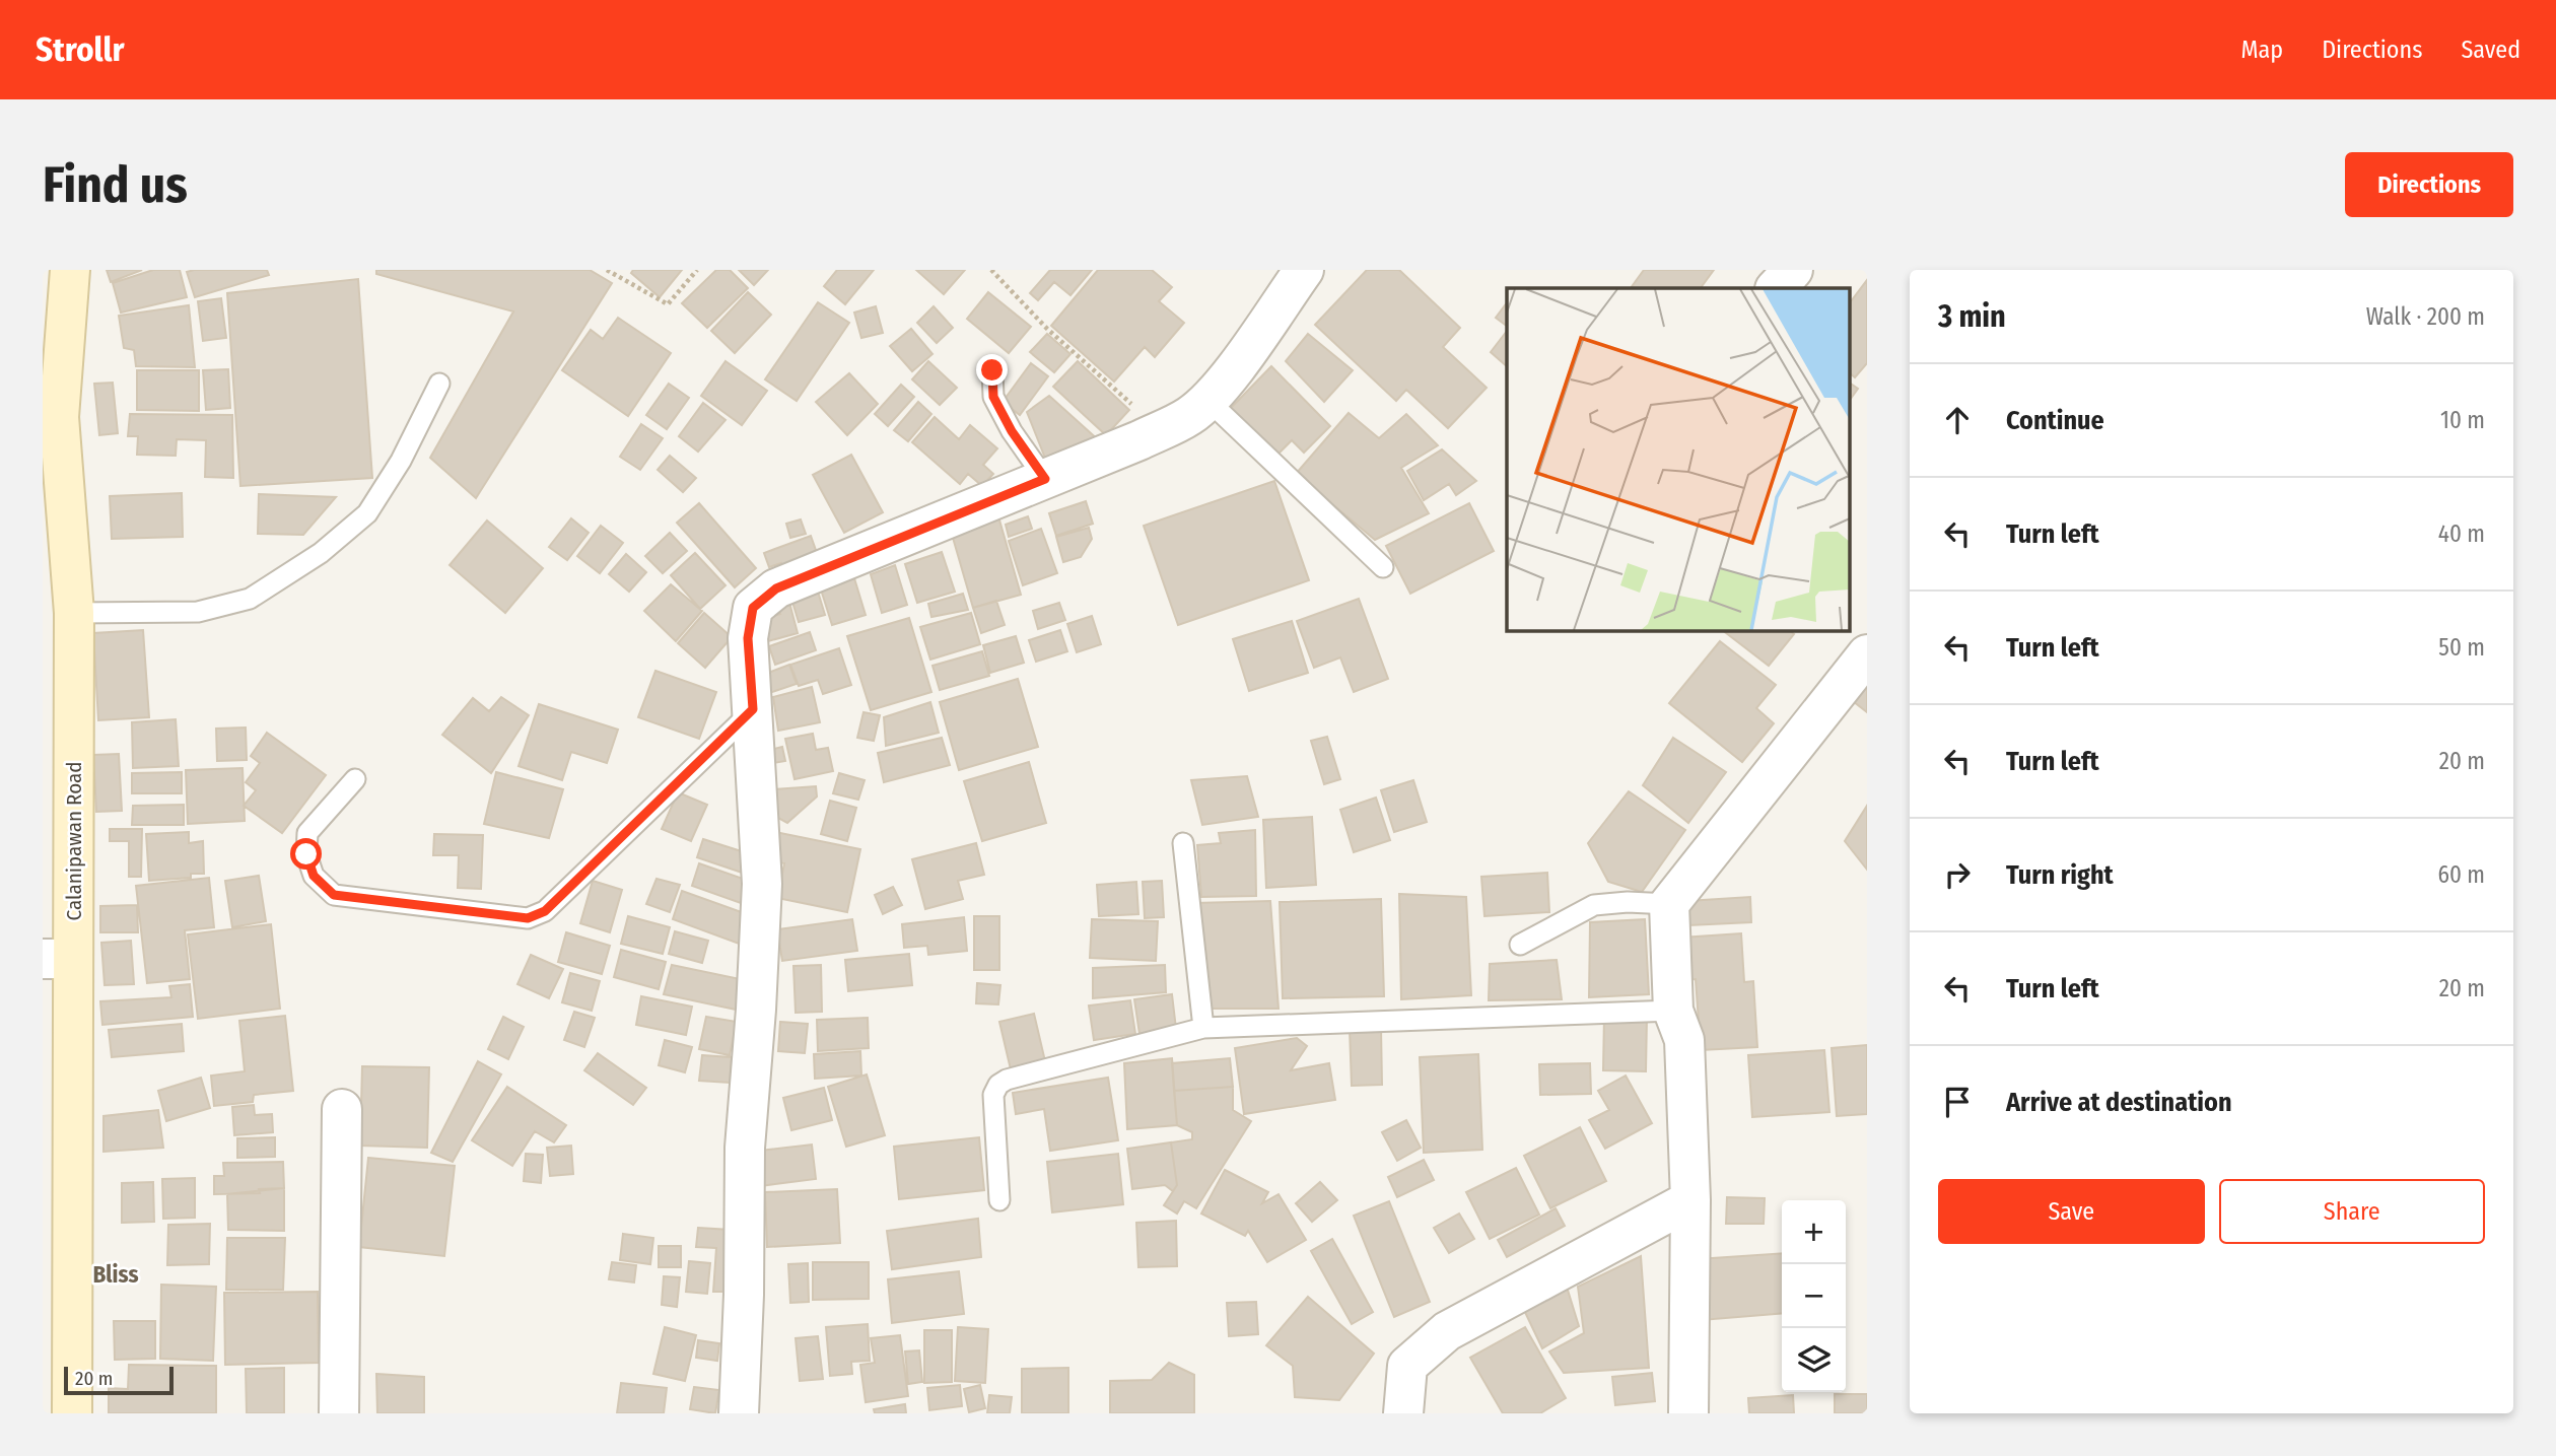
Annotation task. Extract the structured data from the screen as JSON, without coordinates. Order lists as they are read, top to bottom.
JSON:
{
  "streets": {
    "street": ["Calanipawan Road"]
  },
  "districts": ["Bliss"],
  "scale_bar": "20 m",
  "page": {
    "header": "Strollr",
    "nav": ["Map", "Directions", "Saved"],
    "buttons": [
      "Directions",
      ["Save", "Share"]
    ],
    "title": "Find us",
    "heading": ["3 min", "Walk · 200 m"],
    "list": [
      ["Continue", "10 m"],
      ["Turn left", "40 m"],
      ["Turn left", "50 m"],
      ["Turn left", "20 m"],
      ["Turn right", "60 m"],
      ["Turn left", "20 m"],
      "Arrive at destination"
    ],
    "map_buttons": ["+", "−"],
    "scale": "20 m"
  }
}
